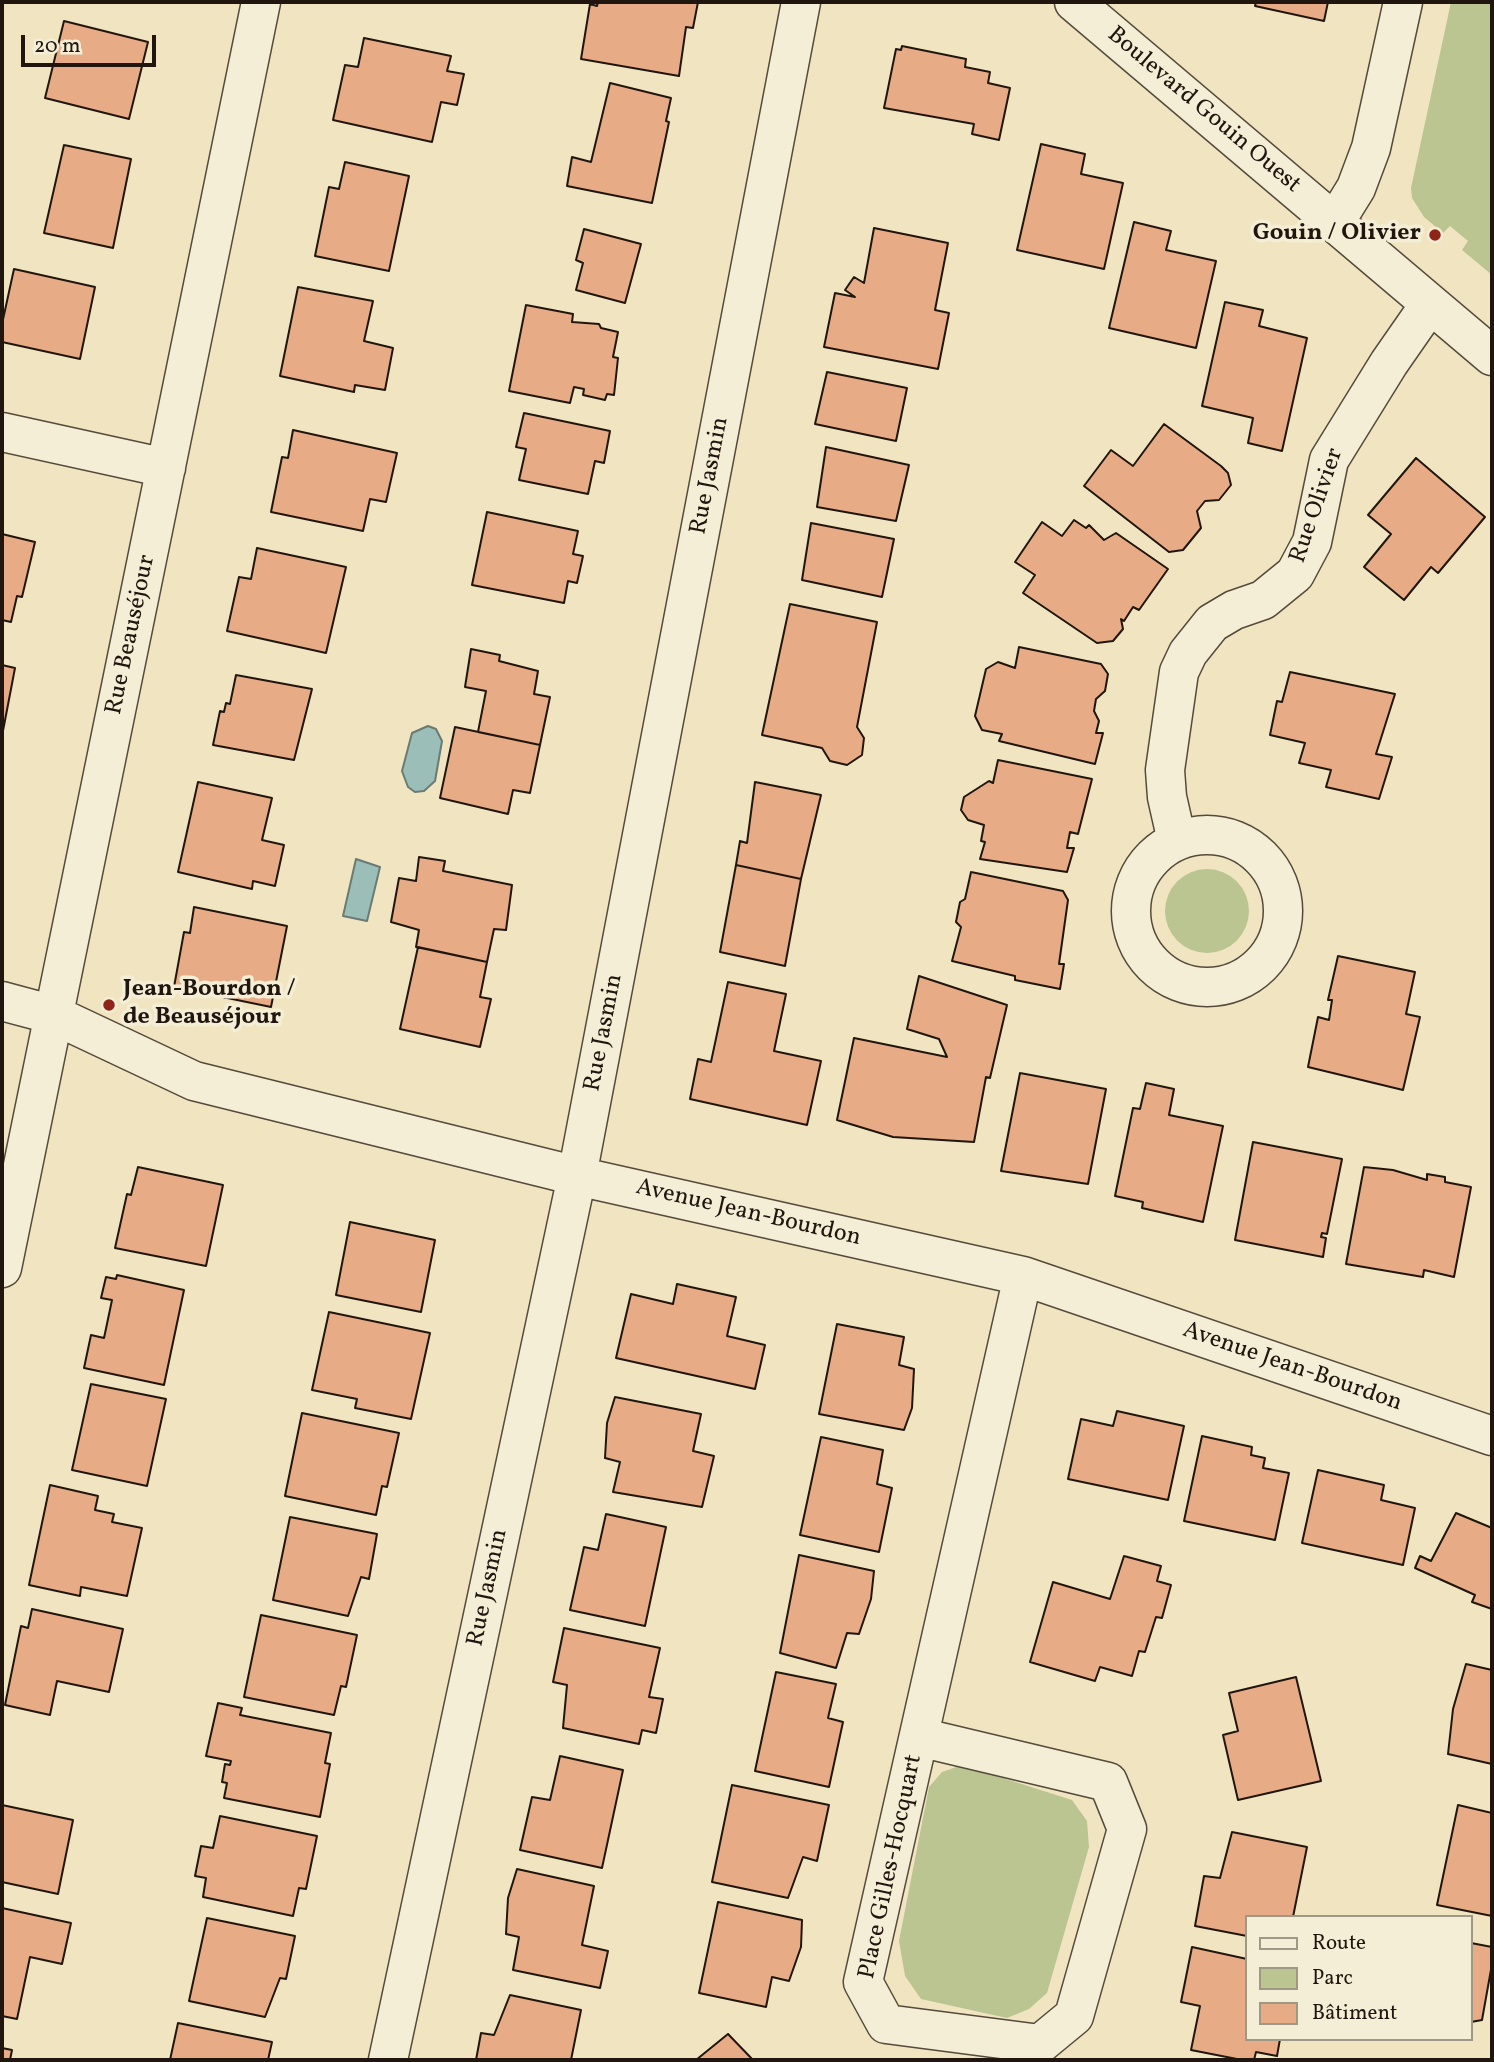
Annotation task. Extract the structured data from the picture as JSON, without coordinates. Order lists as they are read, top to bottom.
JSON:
{
  "streets": {
    "street": [
      "Boulevard Gouin Ouest",
      "Rue Jasmin",
      "Rue Olivier",
      "Rue Beauséjour",
      "Avenue Jean-Bourdon",
      "Place Gilles-Hocquart"
    ]
  },
  "crossings": [
    ["Boulevard Gouin Ouest", "Rue Olivier"],
    ["Rue Jasmin", "Avenue Jean-Bourdon"],
    ["Rue Beauséjour", "Avenue Jean-Bourdon"],
    ["Avenue Jean-Bourdon", "Place Gilles-Hocquart"]
  ],
  "places": ["Gouin / Olivier", "Jean-Bourdon / de Beauséjour"],
  "legend": ["Route", "Parc", "Bâtiment"],
  "scale_bar": "20 m"
}
